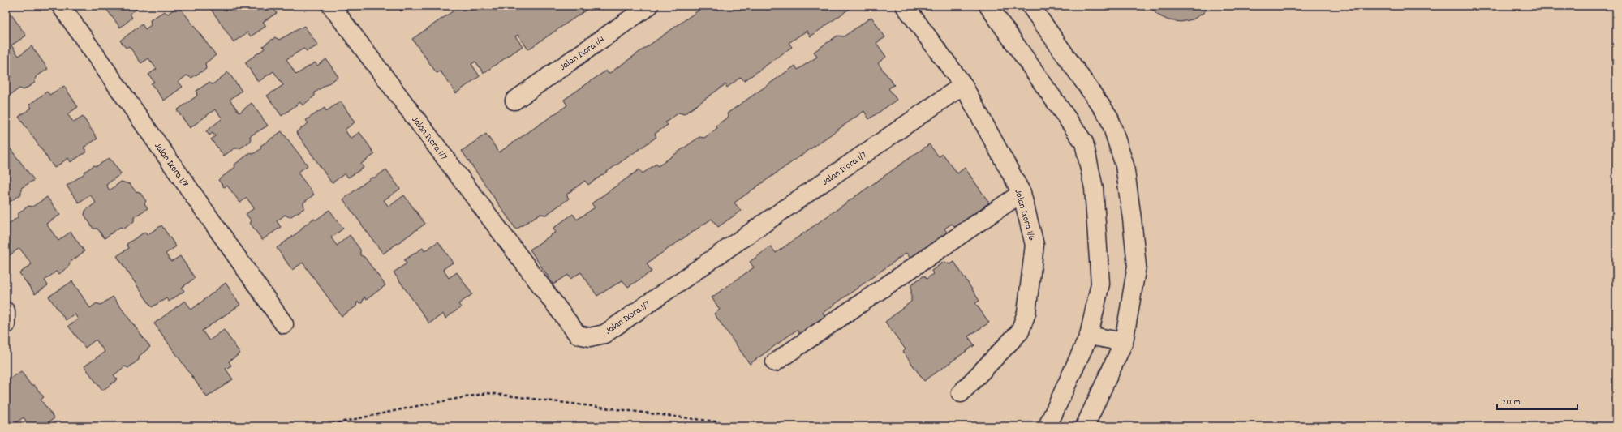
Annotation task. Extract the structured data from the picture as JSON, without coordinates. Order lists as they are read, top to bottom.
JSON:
{
  "streets": {
    "street": [
      "Jalan Ixora 1/4",
      "Jalan Ixora 1/7",
      "Jalan Ixora 1/8",
      "Jalan Ixora 1/6"
    ]
  },
  "crossings": [
    ["Jalan Ixora 1/7", "Jalan Ixora 1/6"]
  ],
  "scale_bar": "20 m"
}
